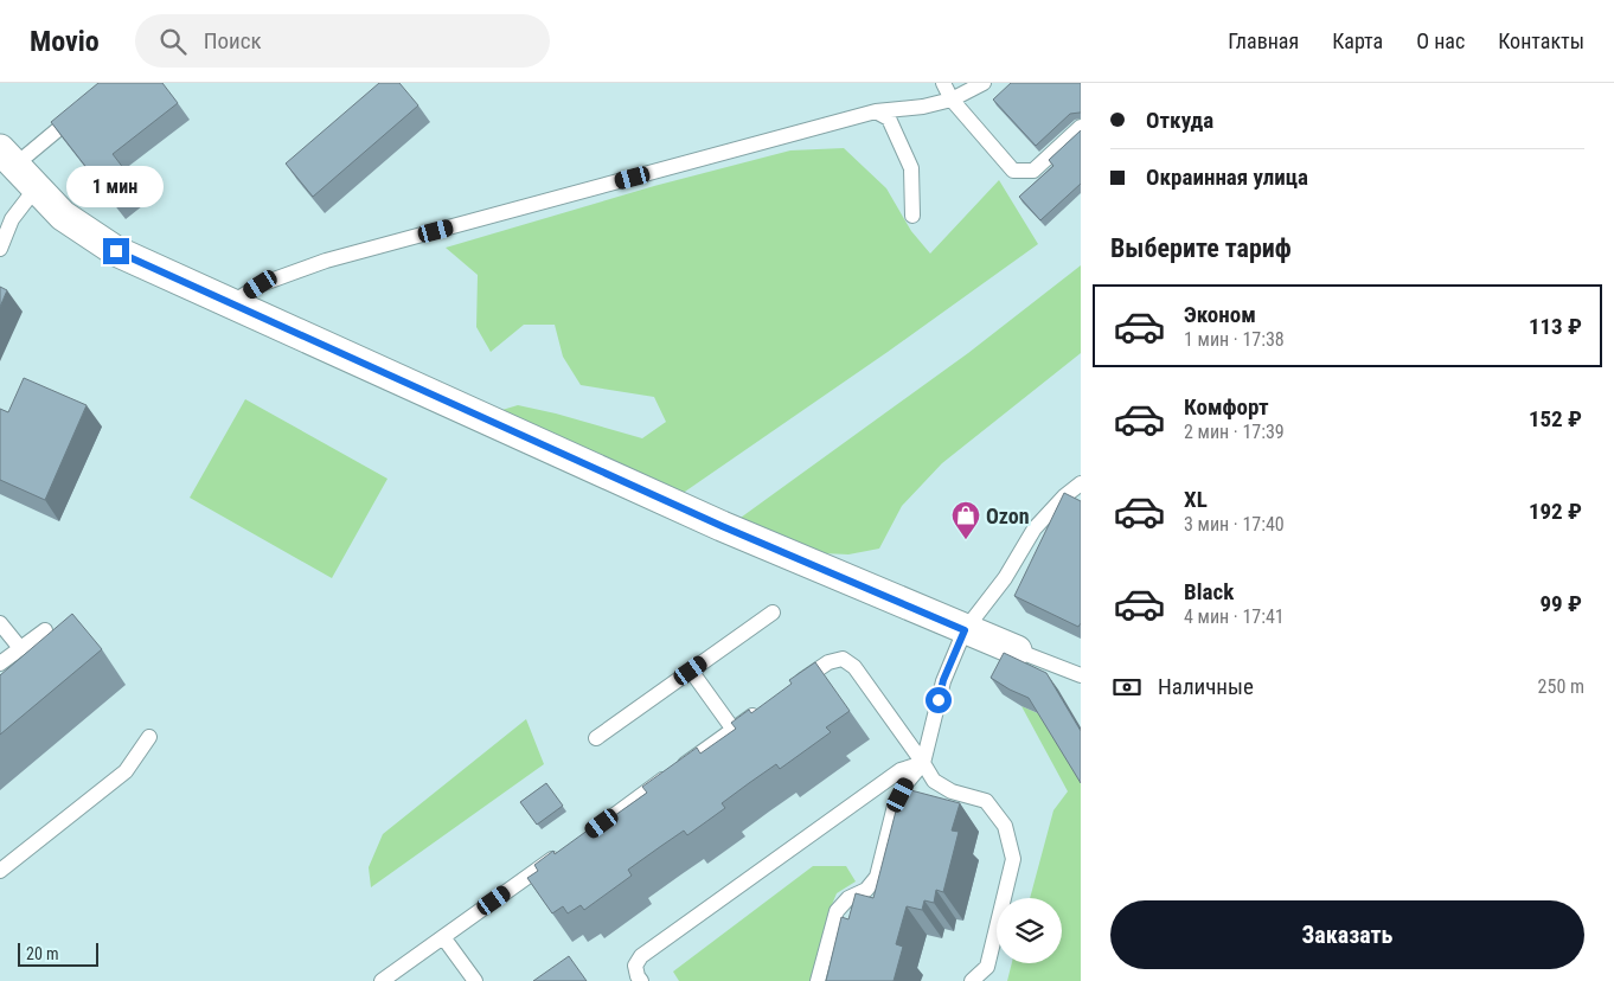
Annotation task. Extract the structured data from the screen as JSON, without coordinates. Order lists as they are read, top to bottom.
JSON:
{
  "places": {
    "shop": ["Ozon"]
  },
  "scale_bar": "20 m",
  "page": {
    "header": "Movio",
    "search": "Поиск",
    "nav": [
      "Главная",
      "Карта",
      "О нас",
      "Контакты"
    ],
    "banner": ["Откуда", "Окраинная улица"],
    "bubble": "1 мин",
    "heading": "Выберите тариф",
    "list": [
      {
        "name": "Эконом",
        "note": "1 мин · 17:38",
        "value": "113 ₽"
      },
      {
        "name": "Комфорт",
        "note": "2 мин · 17:39",
        "value": "152 ₽"
      },
      {
        "name": "XL",
        "note": "3 мин · 17:40",
        "value": "192 ₽"
      },
      {
        "name": "Black",
        "note": "4 мин · 17:41",
        "value": "99 ₽"
      }
    ],
    "pay": ["Наличные", "250 m"],
    "buttons": "Заказать",
    "scale": "20 m"
  }
}
